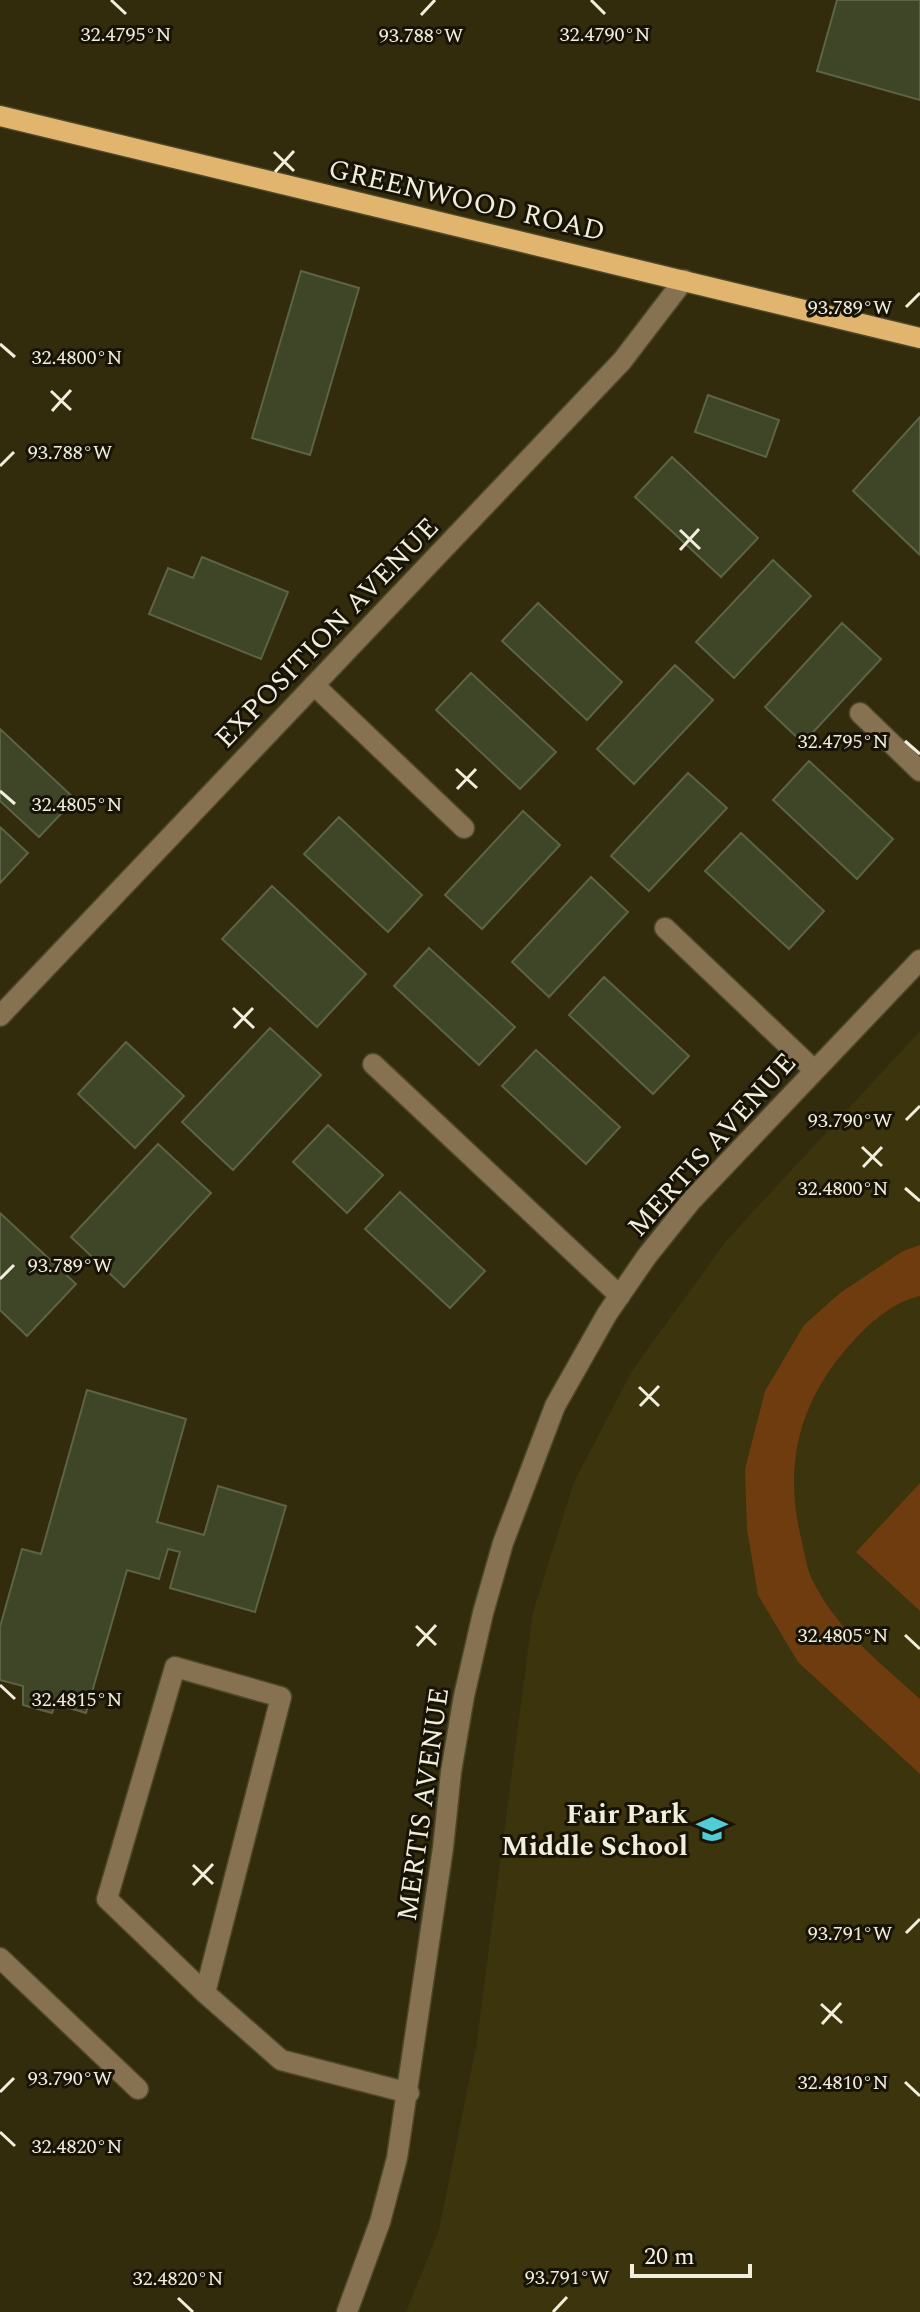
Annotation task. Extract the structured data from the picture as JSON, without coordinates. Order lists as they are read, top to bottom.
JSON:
{
  "streets": {
    "main road": ["GREENWOOD ROAD"],
    "street": ["EXPOSITION AVENUE", "MERTIS AVENUE"]
  },
  "crossings": [
    ["GREENWOOD ROAD", "EXPOSITION AVENUE"]
  ],
  "places": {
    "school or university": ["Fair Park Middle School"]
  },
  "scale_bar": "20 m",
  "coordinates": [
    "32.4790°N",
    "32.4795°N",
    "93.788°W",
    "93.789°W",
    "32.4800°N",
    "32.4805°N",
    "93.790°W",
    "32.4815°N",
    "93.791°W",
    "32.4810°N",
    "32.4820°N"
  ]
}
